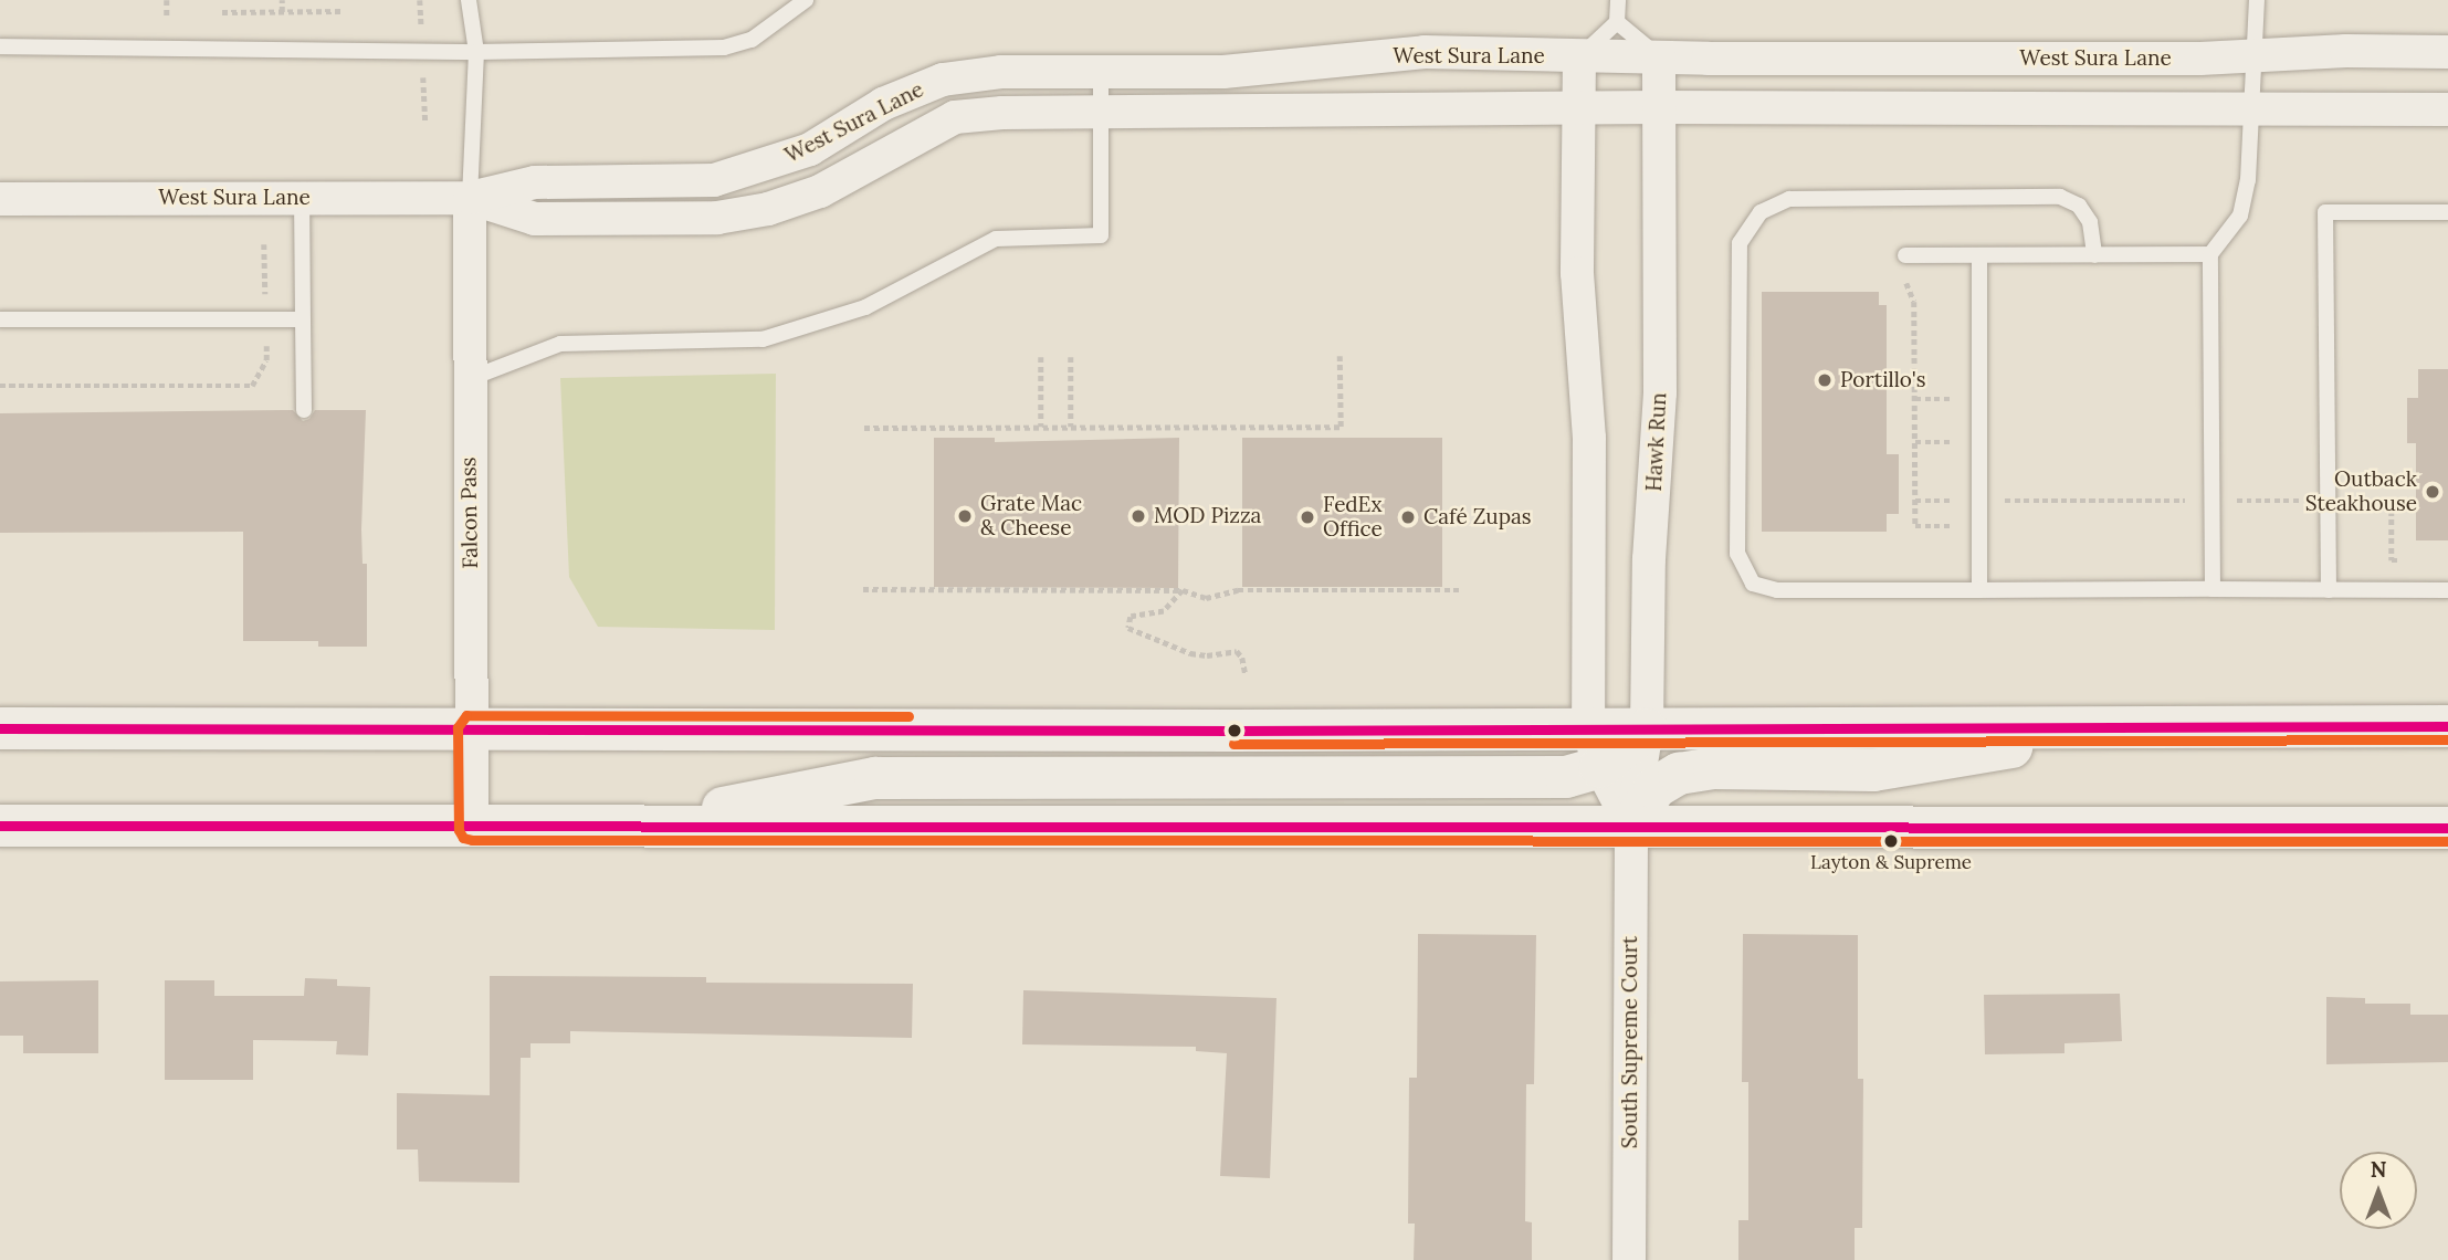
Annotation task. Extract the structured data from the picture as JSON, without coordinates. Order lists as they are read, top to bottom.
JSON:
{
  "streets": {
    "street": [
      "West Sura Lane",
      "Hawk Run",
      "Falcon Pass",
      "South Supreme Court"
    ]
  },
  "crossings": [
    ["West Sura Lane", "Hawk Run"],
    ["West Sura Lane", "Falcon Pass"],
    ["Hawk Run", "South Supreme Court"]
  ],
  "places": [
    "Portillo's",
    "Outback Steakhouse",
    "Grate Mac & Cheese",
    "MOD Pizza",
    "FedEx Office",
    "Café Zupas",
    "Layton & Supreme"
  ],
  "north": "top"
}
